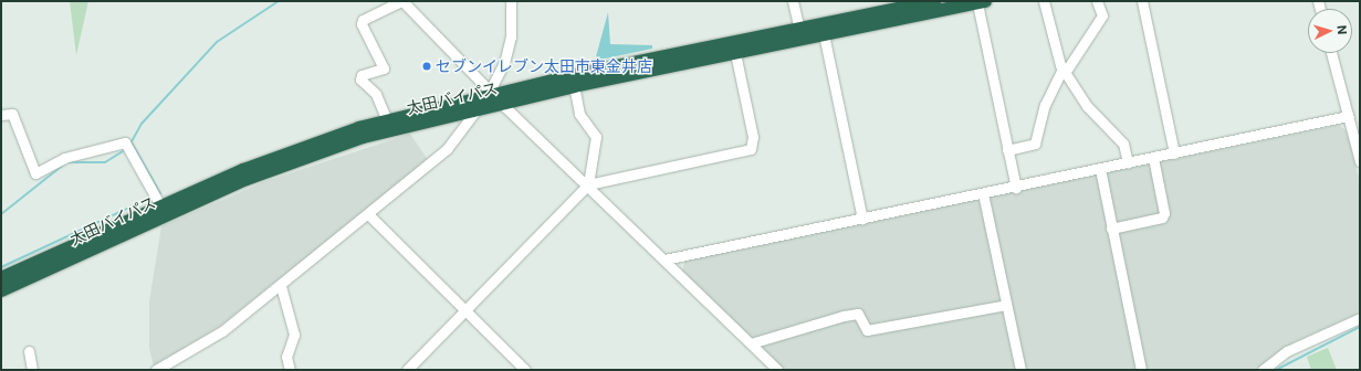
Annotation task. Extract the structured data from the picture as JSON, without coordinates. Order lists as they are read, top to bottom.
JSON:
{
  "streets": {
    "highway": ["太田バイパス"]
  },
  "places": ["セブンイレブン太田市東金井店"],
  "north": "right"
}
